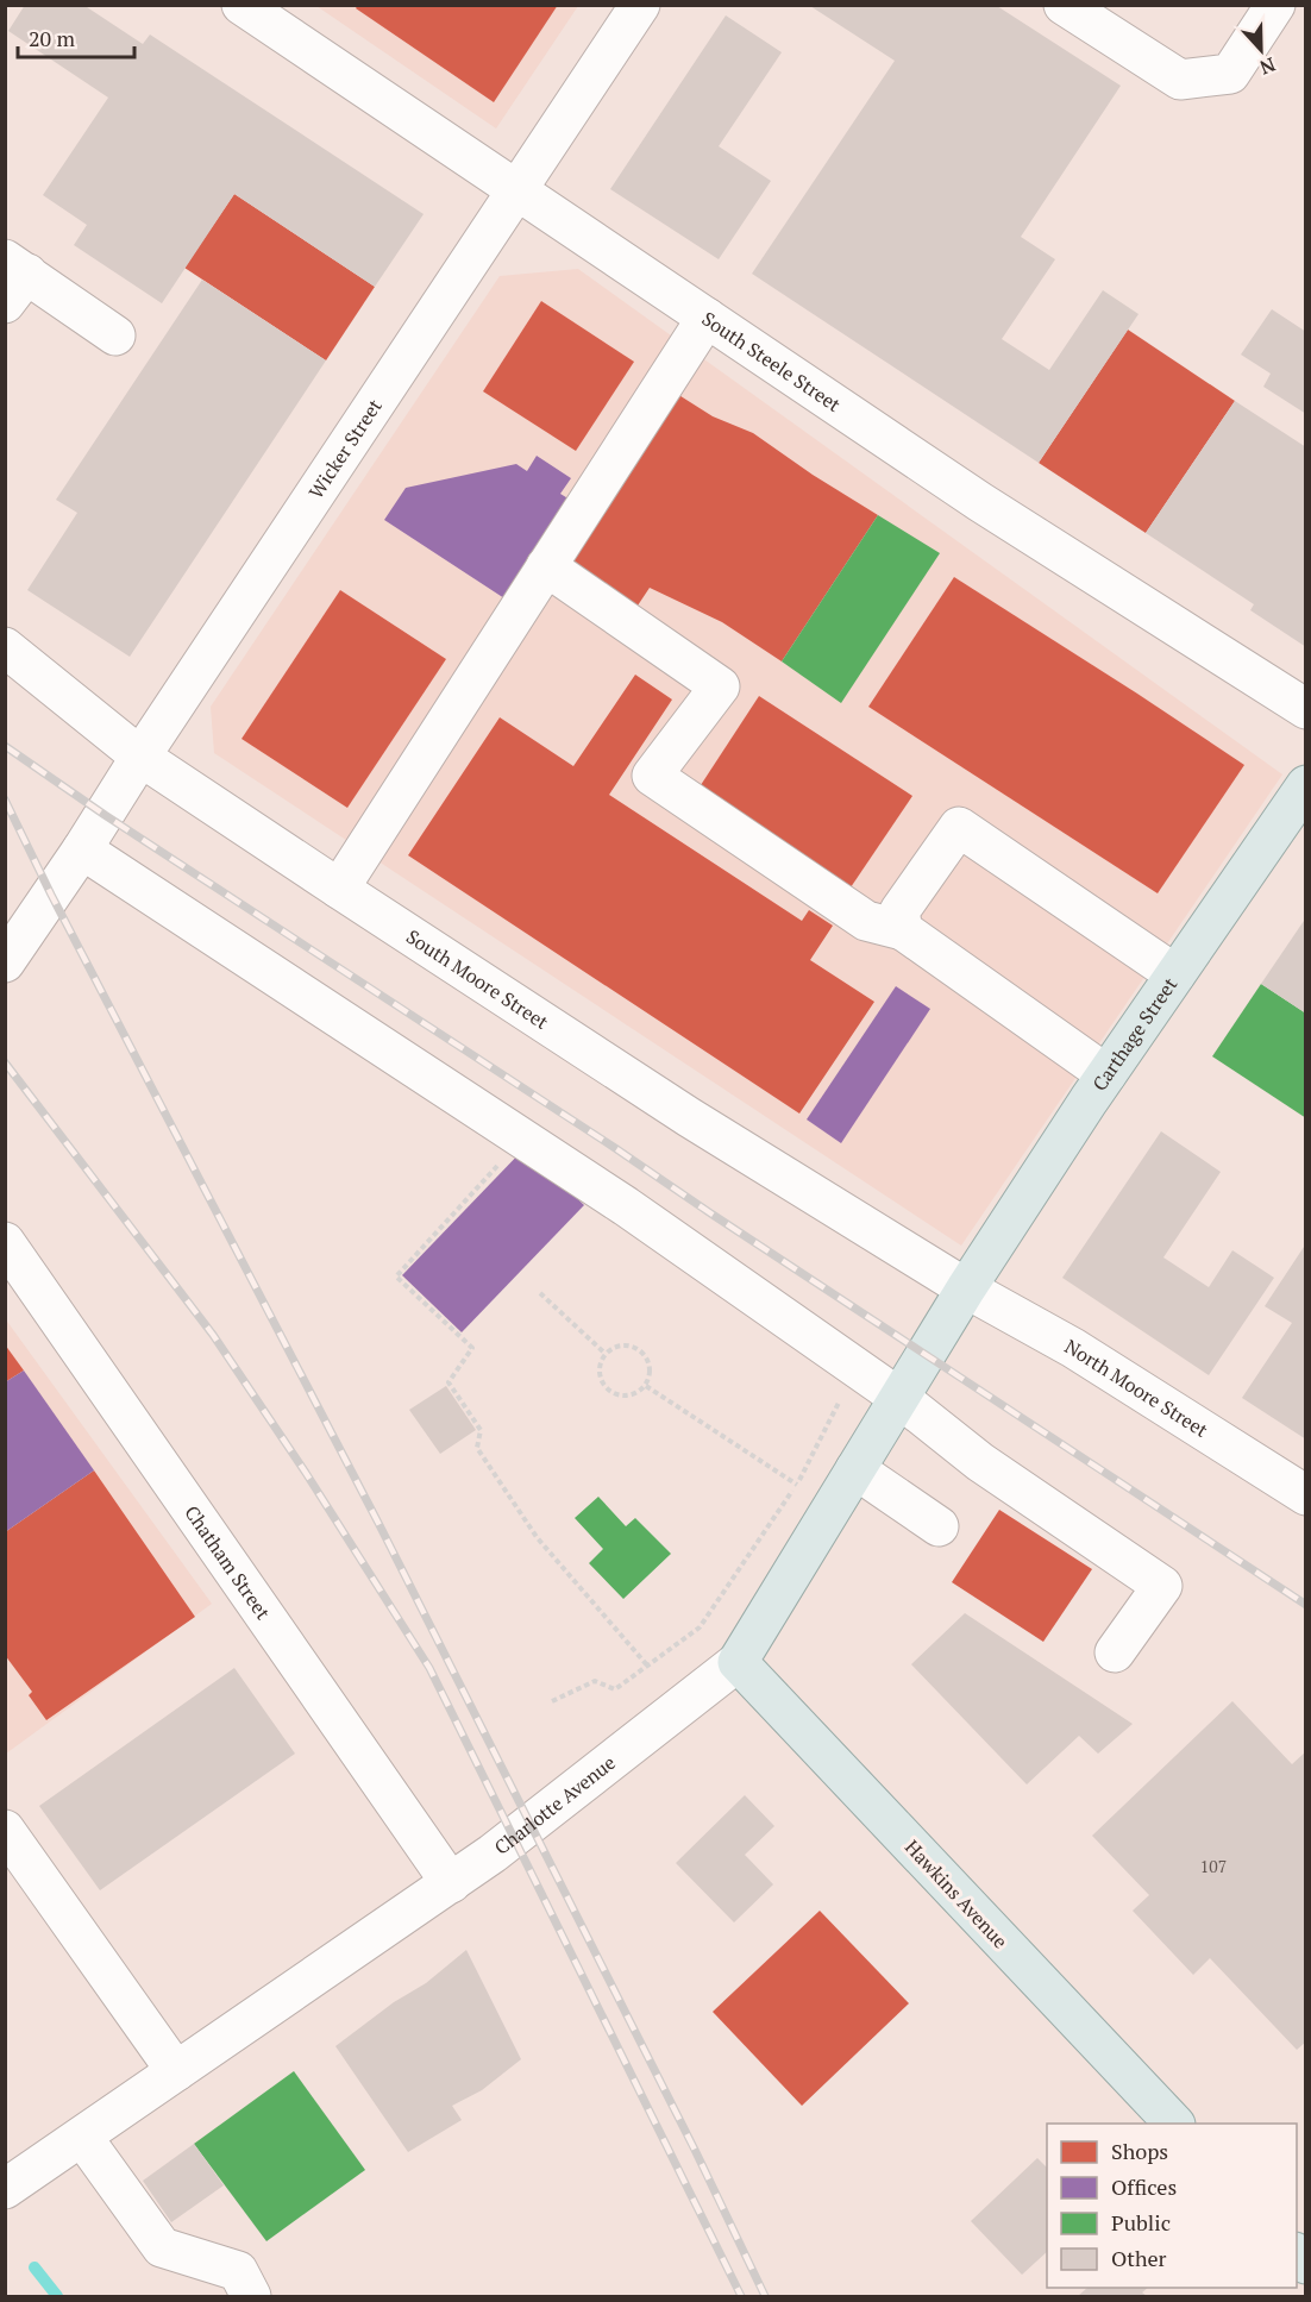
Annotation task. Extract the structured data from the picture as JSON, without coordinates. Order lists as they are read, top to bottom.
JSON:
{
  "streets": {
    "main road": ["Carthage Street", "Charlotte Avenue", "Hawkins Avenue"],
    "street": [
      "South Steele Street",
      "Wicker Street",
      "South Moore Street",
      "North Moore Street",
      "Chatham Street"
    ]
  },
  "crossings": [
    ["South Steele Street", "Wicker Street"],
    ["Wicker Street", "South Moore Street"],
    ["South Moore Street", "Carthage Street"],
    ["South Moore Street", "North Moore Street"],
    ["South Moore Street", "Charlotte Avenue"],
    ["Carthage Street", "North Moore Street"],
    ["Carthage Street", "Charlotte Avenue"],
    ["North Moore Street", "Charlotte Avenue"],
    ["Chatham Street", "Charlotte Avenue"],
    ["Charlotte Avenue", "Hawkins Avenue"]
  ],
  "house_numbers": ["107"],
  "legend": [
    "Shops",
    "Offices",
    "Public",
    "Other"
  ],
  "scale_bar": "20 m",
  "north": "bottom"
}
